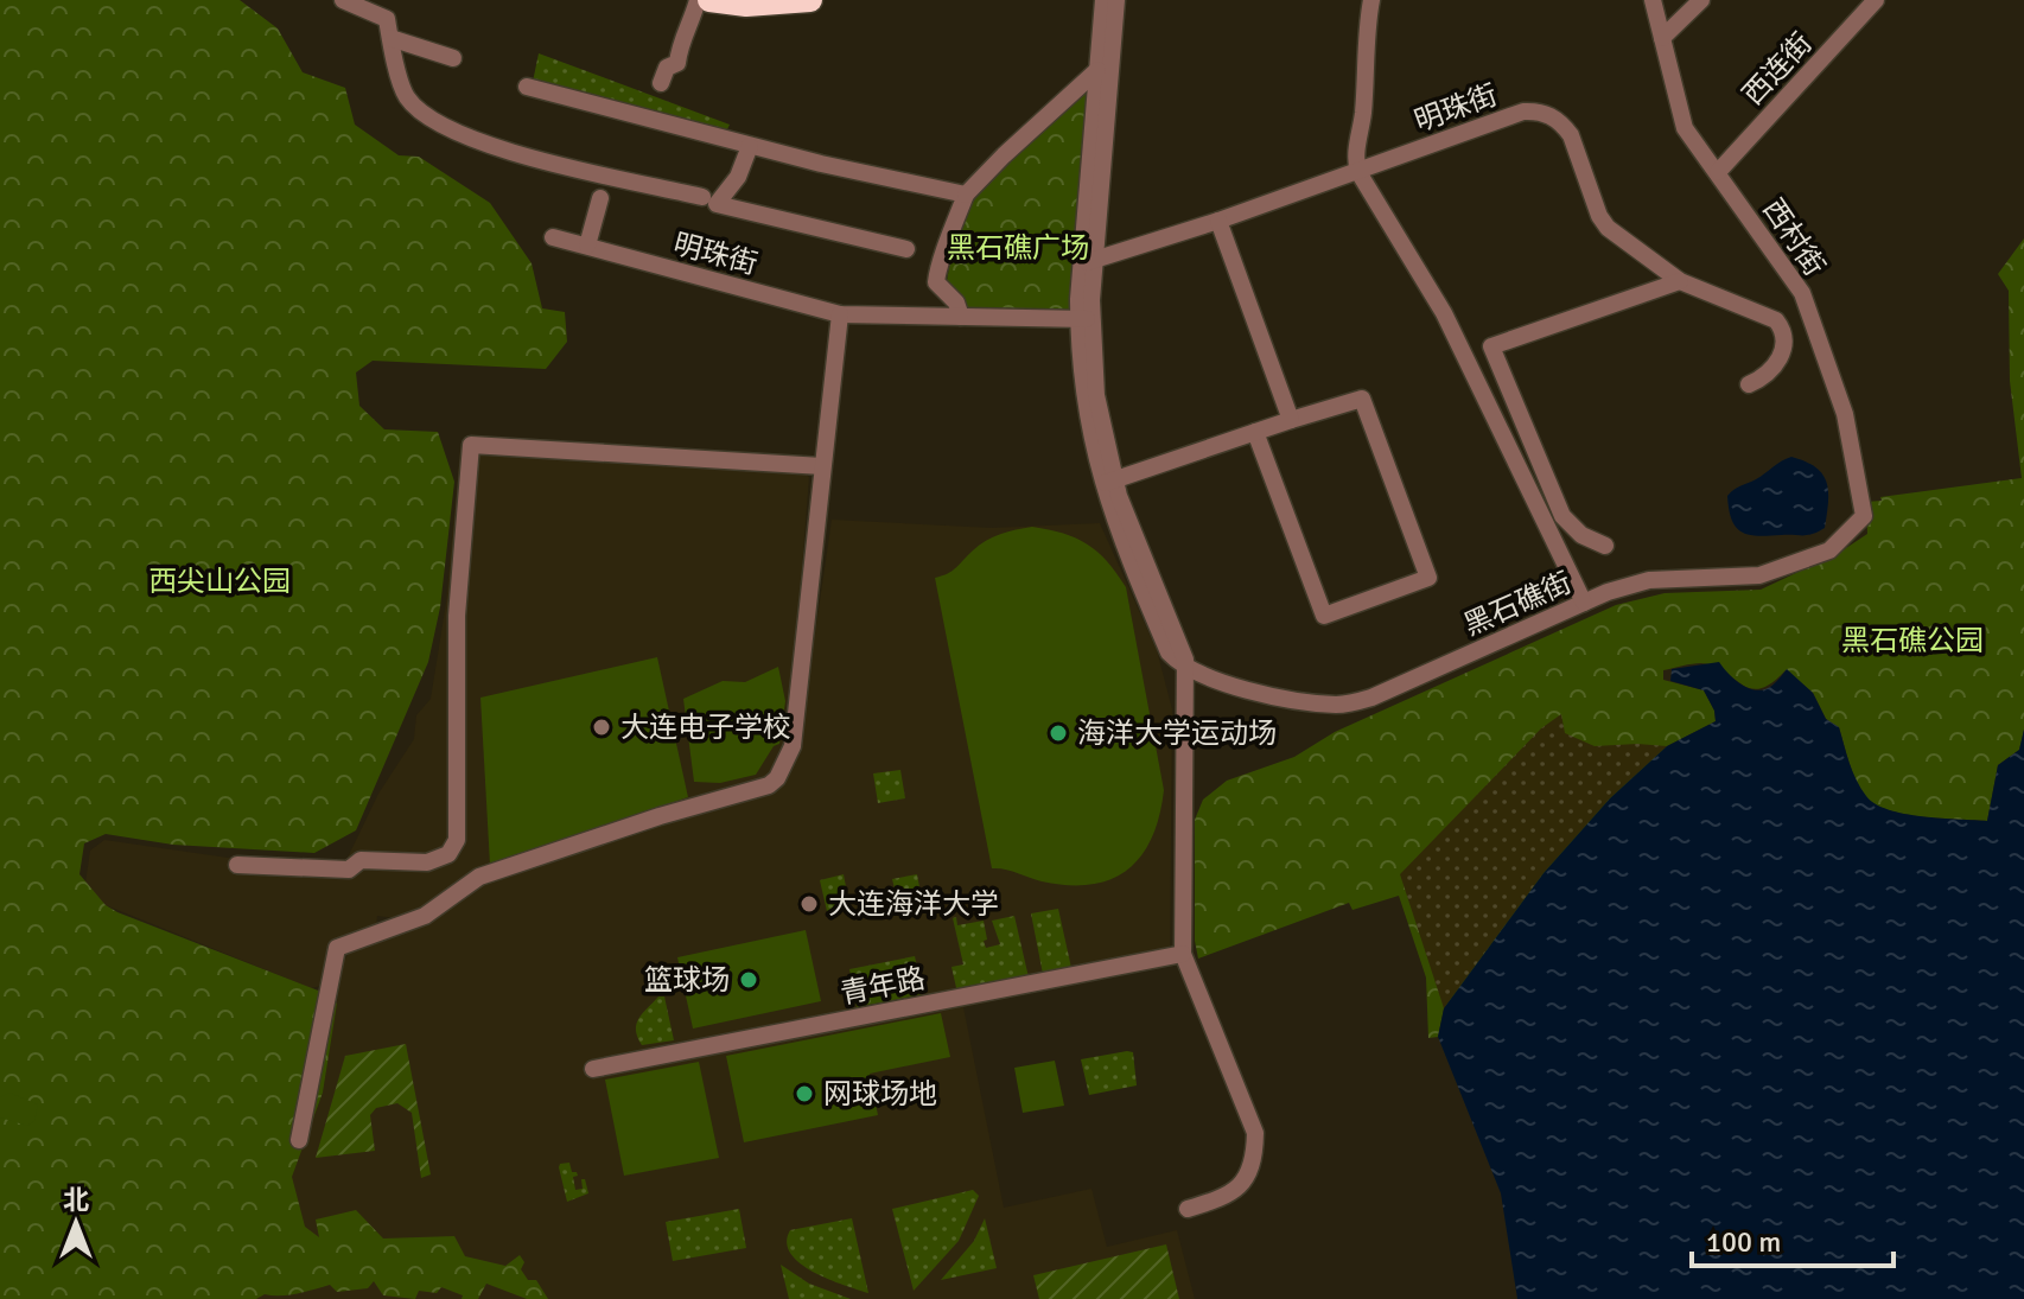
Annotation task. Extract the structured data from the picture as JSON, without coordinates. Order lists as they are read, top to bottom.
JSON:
{
  "streets": {
    "street": [
      "西连街",
      "明珠街",
      "西村街",
      "黑石礁街",
      "青年路"
    ]
  },
  "crossings": [
    ["西连街", "西村街"],
    ["西村街", "黑石礁街"]
  ],
  "parks": ["黑石礁广场", "西尖山公园", "黑石礁公园"],
  "places": [
    "大连电子学校",
    "海洋大学运动场",
    "大连海洋大学",
    "篮球场",
    "网球场地"
  ],
  "scale_bar": "100 m",
  "north": "top"
}
